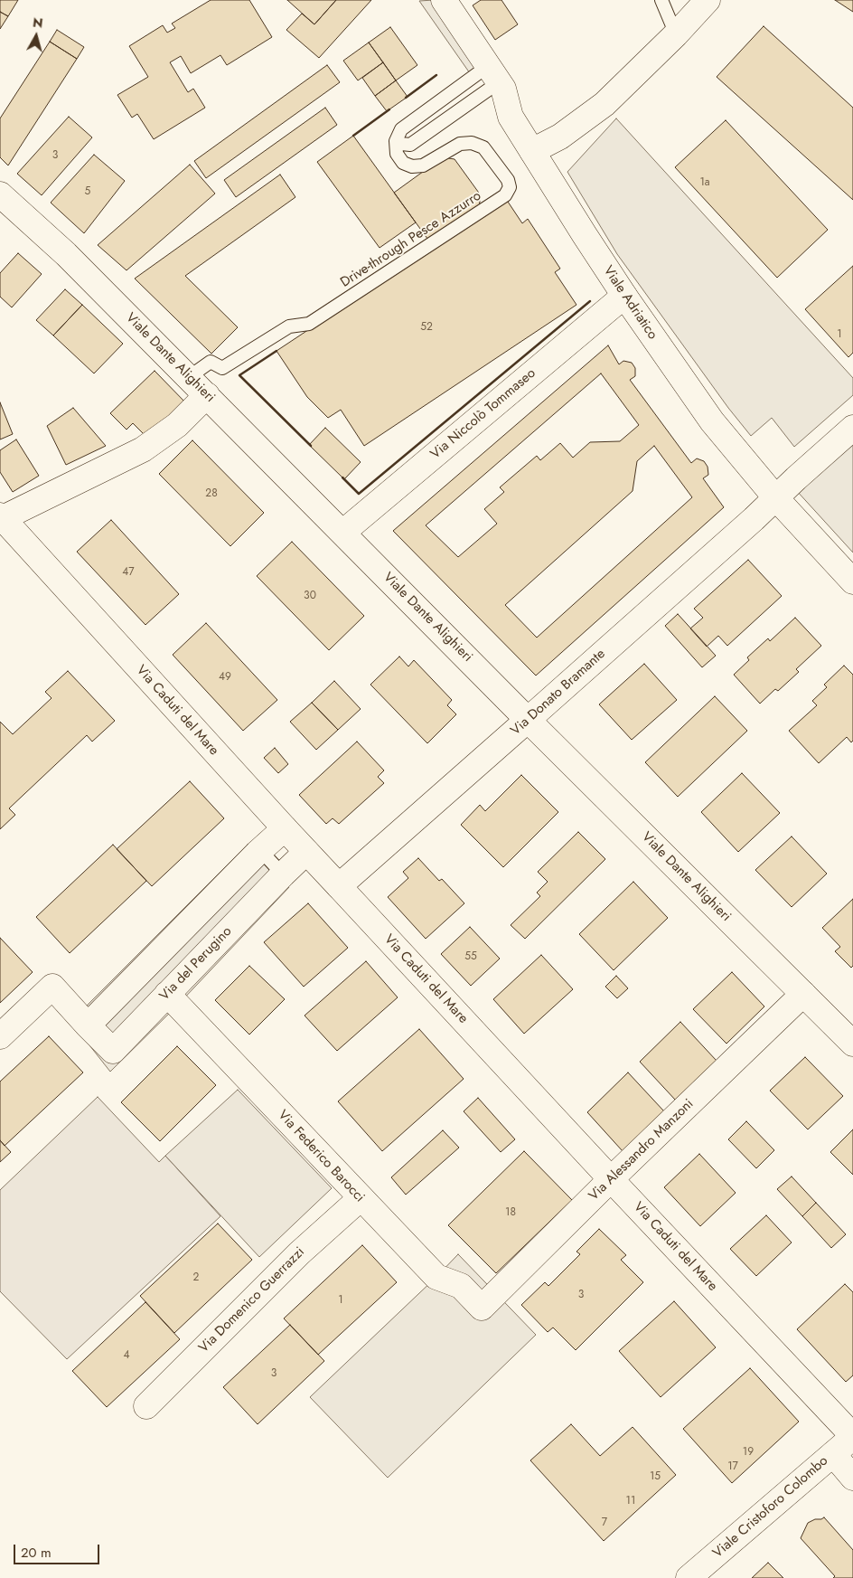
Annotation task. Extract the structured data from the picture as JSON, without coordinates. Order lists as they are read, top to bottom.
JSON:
{
  "streets": {
    "street": [
      "Viale Adriatico",
      "Viale Dante Alighieri",
      "Via Niccolò Tommaseo",
      "Via Donato Bramante",
      "Via Caduti del Mare",
      "Via del Perugino",
      "Via Alessandro Manzoni",
      "Via Federico Barocci",
      "Via Domenico Guerrazzi",
      "Viale Cristoforo Colombo"
    ],
    "lane": ["Drive-through Pesce Azzurro"]
  },
  "crossings": [
    ["Drive-through Pesce Azzurro", "Viale Dante Alighieri"],
    ["Viale Adriatico", "Via Niccolò Tommaseo"],
    ["Viale Adriatico", "Via Donato Bramante"],
    ["Viale Dante Alighieri", "Via Niccolò Tommaseo"],
    ["Viale Dante Alighieri", "Via Donato Bramante"],
    ["Viale Dante Alighieri", "Via Caduti del Mare"],
    ["Viale Dante Alighieri", "Via Alessandro Manzoni"],
    ["Via Donato Bramante", "Via Caduti del Mare"],
    ["Via Caduti del Mare", "Via del Perugino"],
    ["Via Caduti del Mare", "Via Alessandro Manzoni"],
    ["Via Caduti del Mare", "Viale Cristoforo Colombo"],
    ["Via del Perugino", "Via Federico Barocci"],
    ["Via Alessandro Manzoni", "Via Federico Barocci"],
    ["Via Federico Barocci", "Via Domenico Guerrazzi"]
  ],
  "house_numbers": [
    "3",
    "1a",
    "5",
    "52",
    "1",
    "28",
    "47",
    "30",
    "49",
    "55",
    "18",
    "2",
    "3",
    "1",
    "4",
    "3",
    "19",
    "17",
    "15",
    "11",
    "7"
  ],
  "scale_bar": "20 m",
  "north": "top"
}
